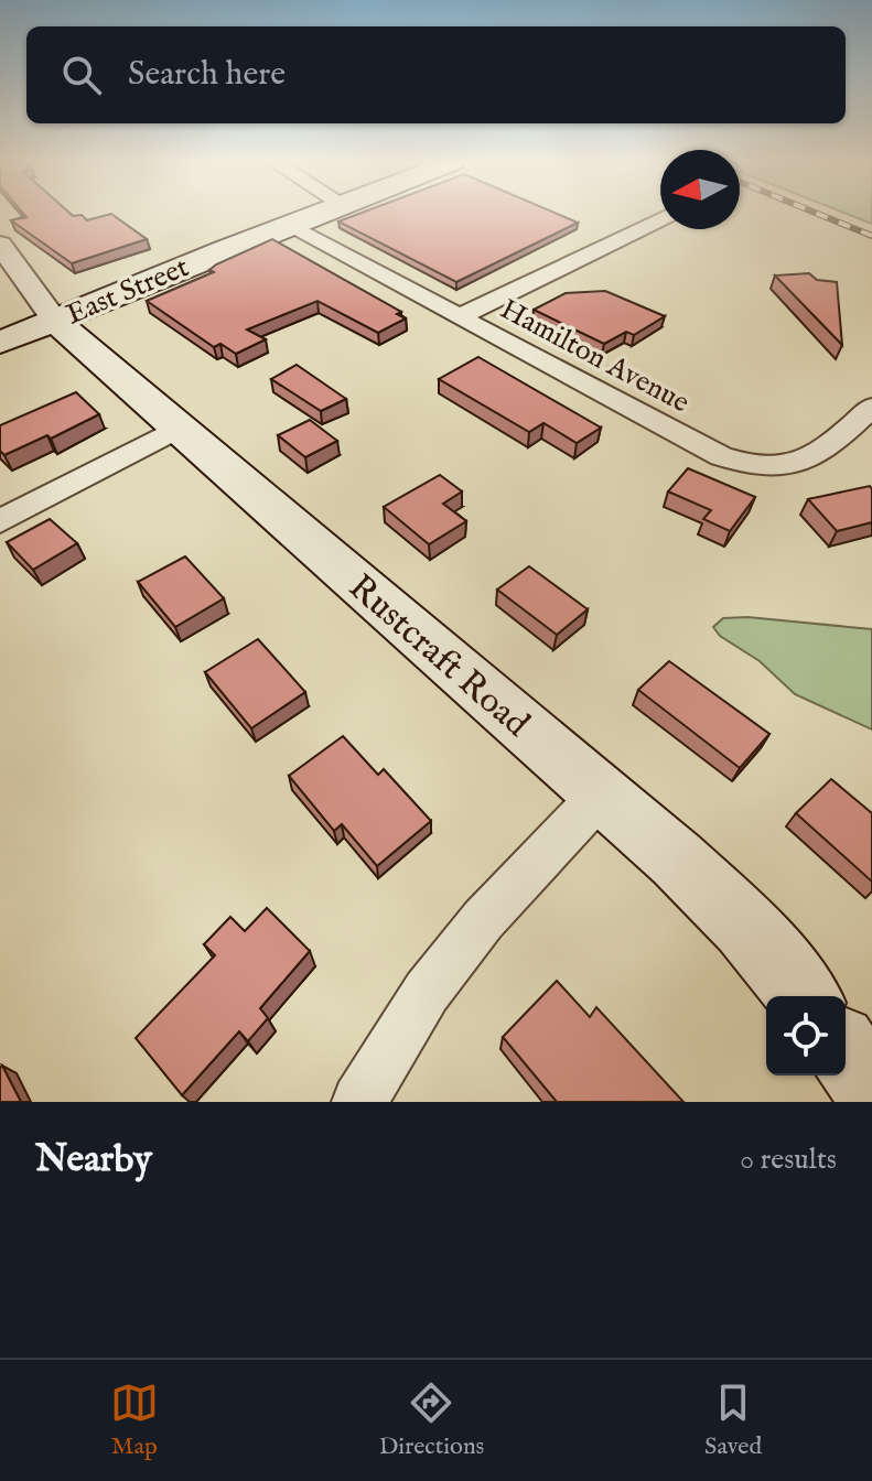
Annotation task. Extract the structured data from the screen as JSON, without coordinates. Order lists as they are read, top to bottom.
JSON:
{
  "streets": {
    "main road": ["East Street", "Rustcraft Road"],
    "street": ["Hamilton Avenue"]
  },
  "crossings": [
    ["East Street", "Hamilton Avenue"],
    ["East Street", "Rustcraft Road"]
  ],
  "north": "left",
  "page": {
    "search": "Search here",
    "heading": ["Nearby", "0 results"],
    "nav": ["Map", "Directions", "Saved"]
  }
}
